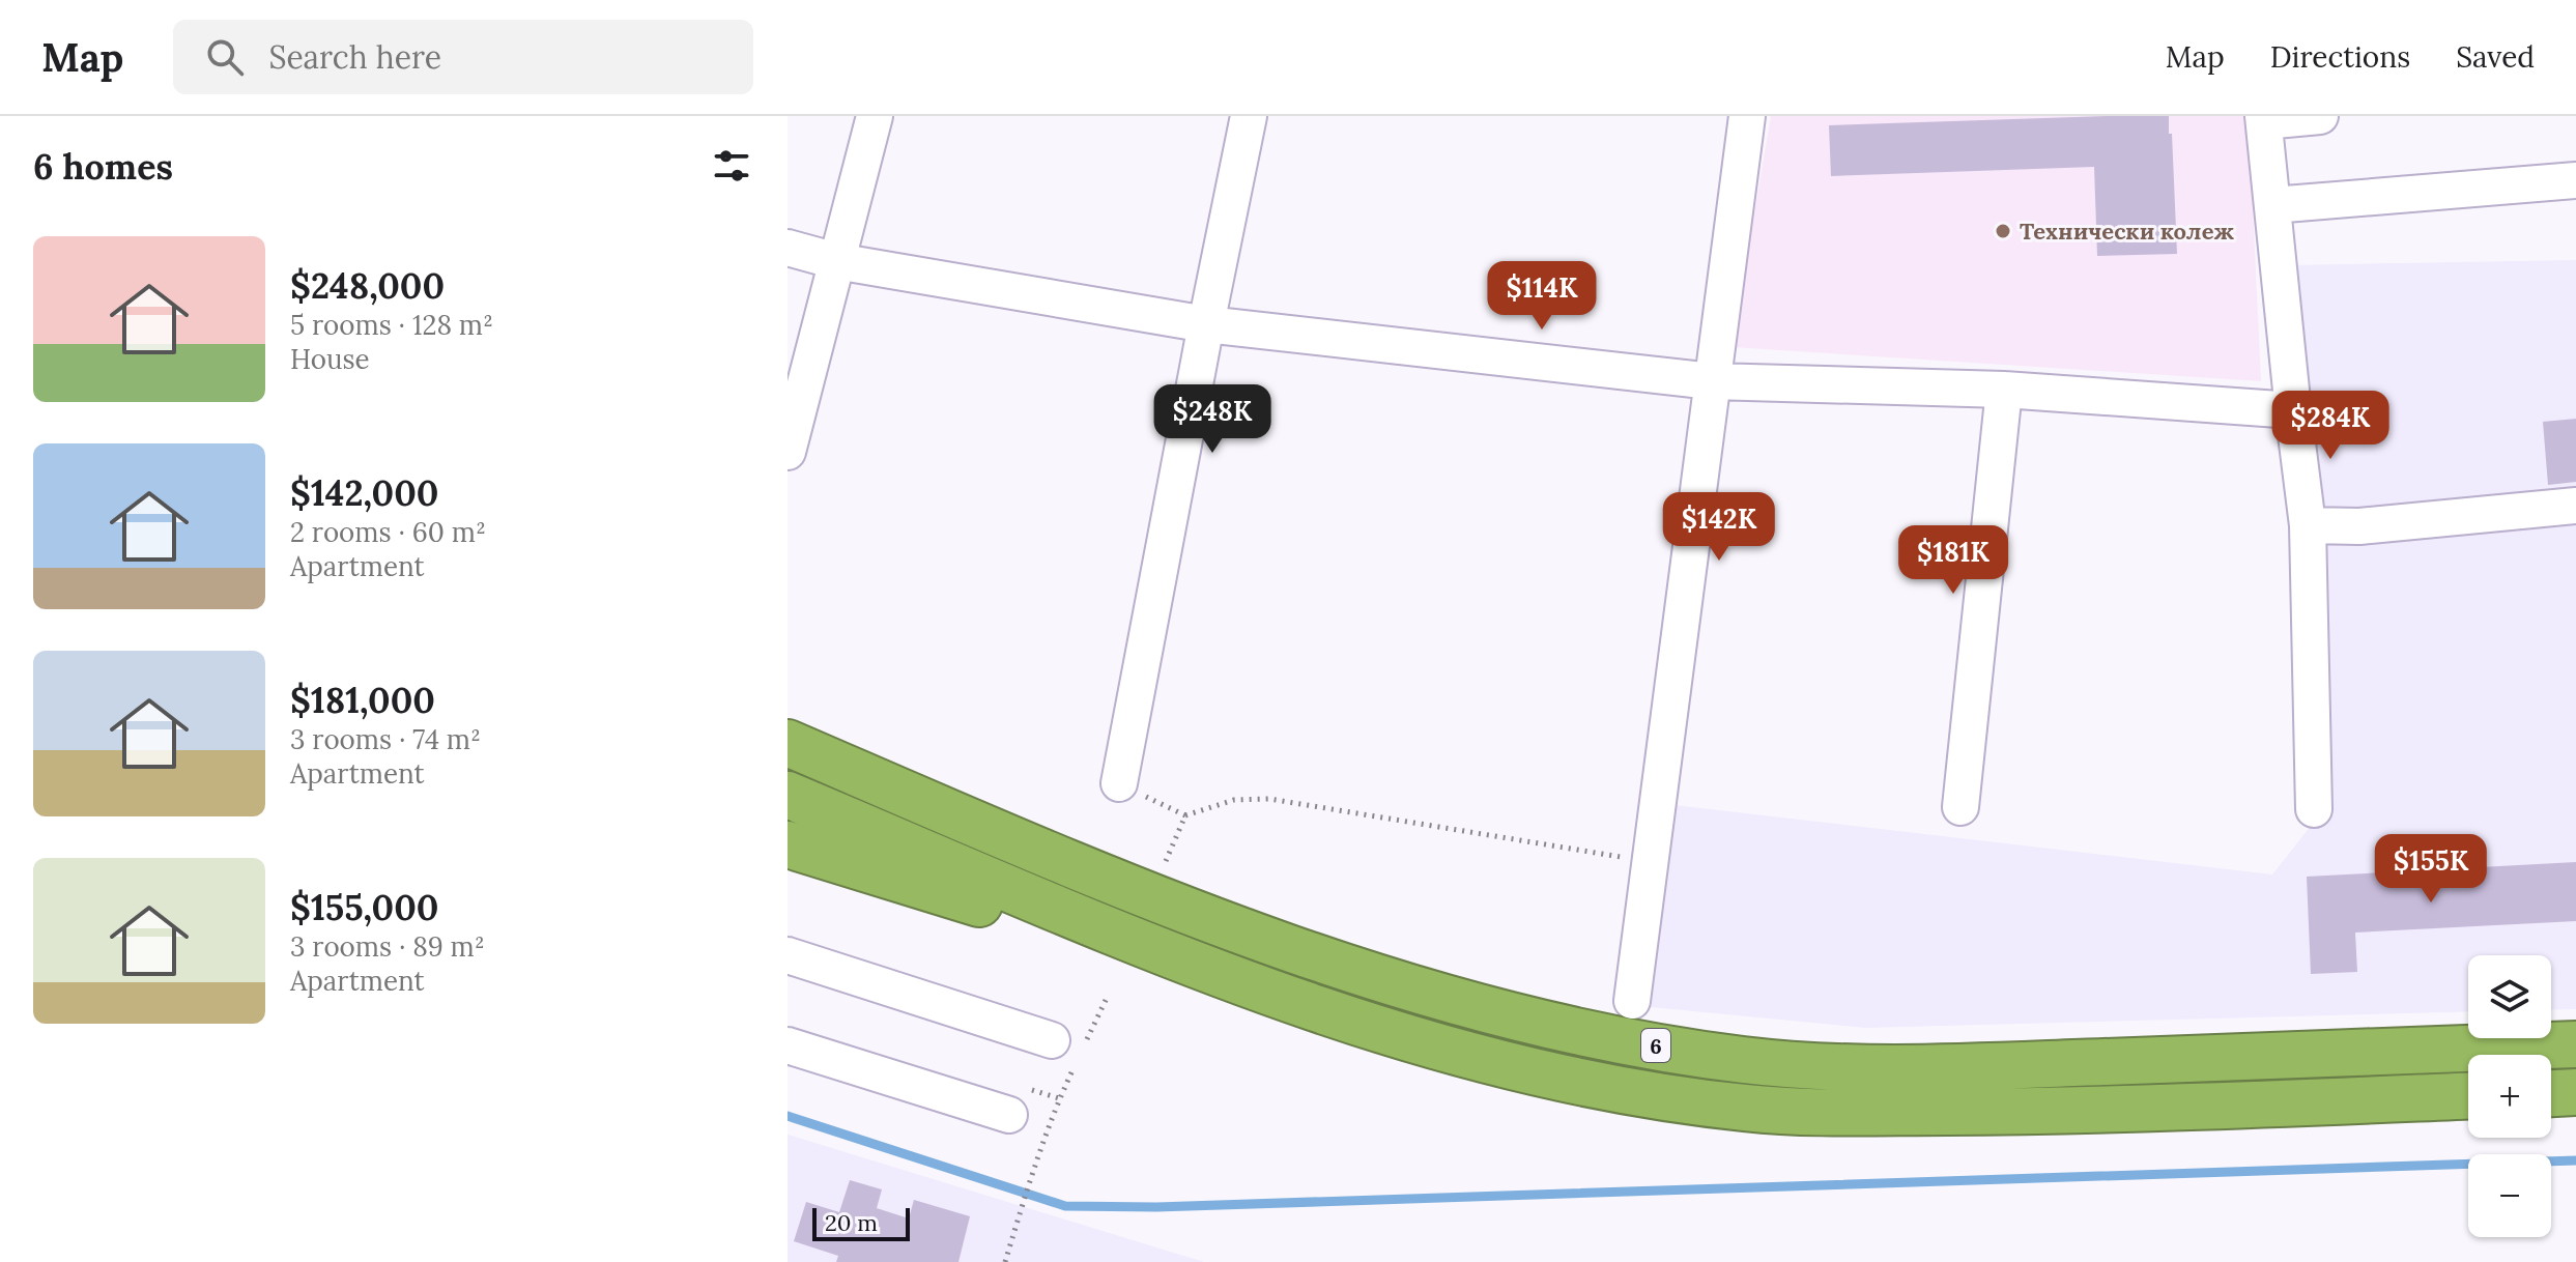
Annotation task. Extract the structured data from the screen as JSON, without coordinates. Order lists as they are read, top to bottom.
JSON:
{
  "streets": {
    "highway": ["6"]
  },
  "places": ["Технически колеж"],
  "scale_bar": "20 m",
  "page": {
    "header": "Map",
    "search": "Search here",
    "nav": ["Map", "Directions", "Saved"],
    "heading": "6 homes",
    "list": [
      {
        "name": "$248,000",
        "note": "5 rooms · 128 m² · House"
      },
      {
        "name": "$142,000",
        "note": "2 rooms · 60 m² · Apartment"
      },
      {
        "name": "$181,000",
        "note": "3 rooms · 74 m² · Apartment"
      },
      {
        "name": "$155,000",
        "note": "3 rooms · 89 m² · Apartment"
      }
    ],
    "price": [
      "$114K",
      "$248K",
      "$284K",
      "$142K",
      "$181K",
      "$155K"
    ],
    "map_buttons": ["+", "−"],
    "scale": "20 m"
  }
}
